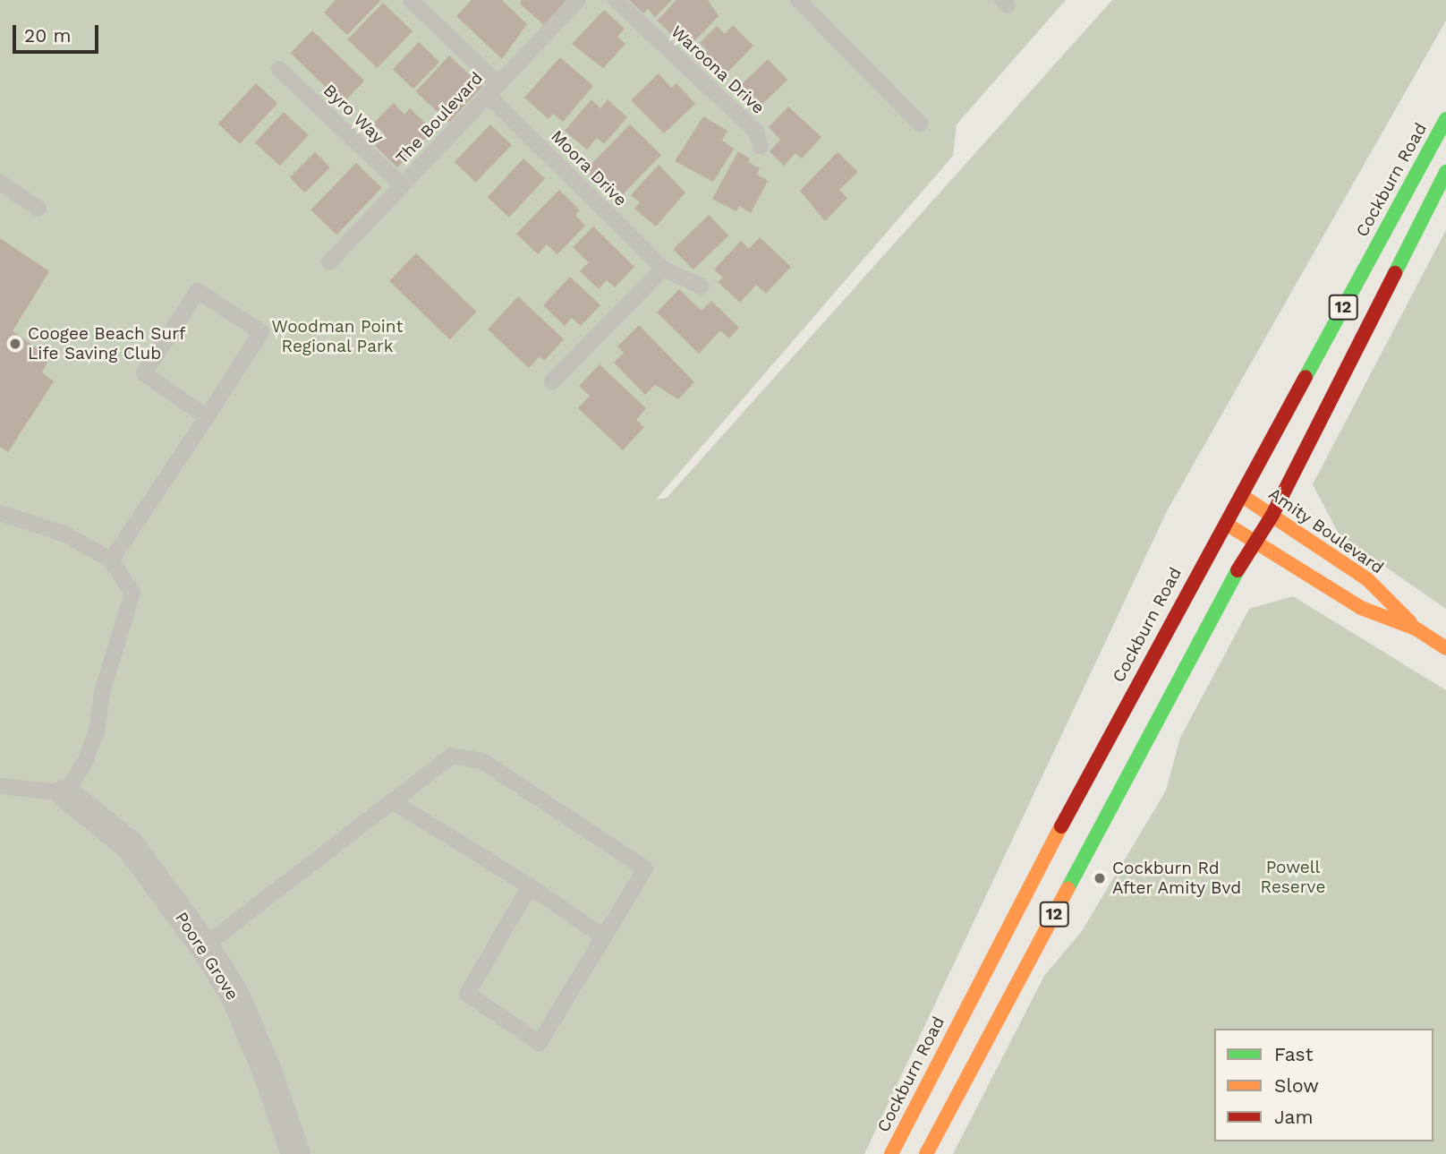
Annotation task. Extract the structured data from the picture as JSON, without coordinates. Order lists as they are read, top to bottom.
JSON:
{
  "streets": {
    "main road": ["Cockburn Road", "12", "Amity Boulevard"],
    "street": ["Poore Grove"],
    "lane": [
      "Waroona Drive",
      "Byro Way",
      "The Boulevard",
      "Moora Drive"
    ]
  },
  "crossings": [
    ["Byro Way", "The Boulevard"],
    ["The Boulevard", "Moora Drive"],
    ["Cockburn Road", "Amity Boulevard"],
    ["12", "Amity Boulevard"]
  ],
  "parks": ["Woodman Point Regional Park", "Powell Reserve"],
  "places": ["Coogee Beach Surf Life Saving Club", "Cockburn Rd After Amity Bvd"],
  "legend": ["Fast", "Slow", "Jam"],
  "scale_bar": "20 m"
}
